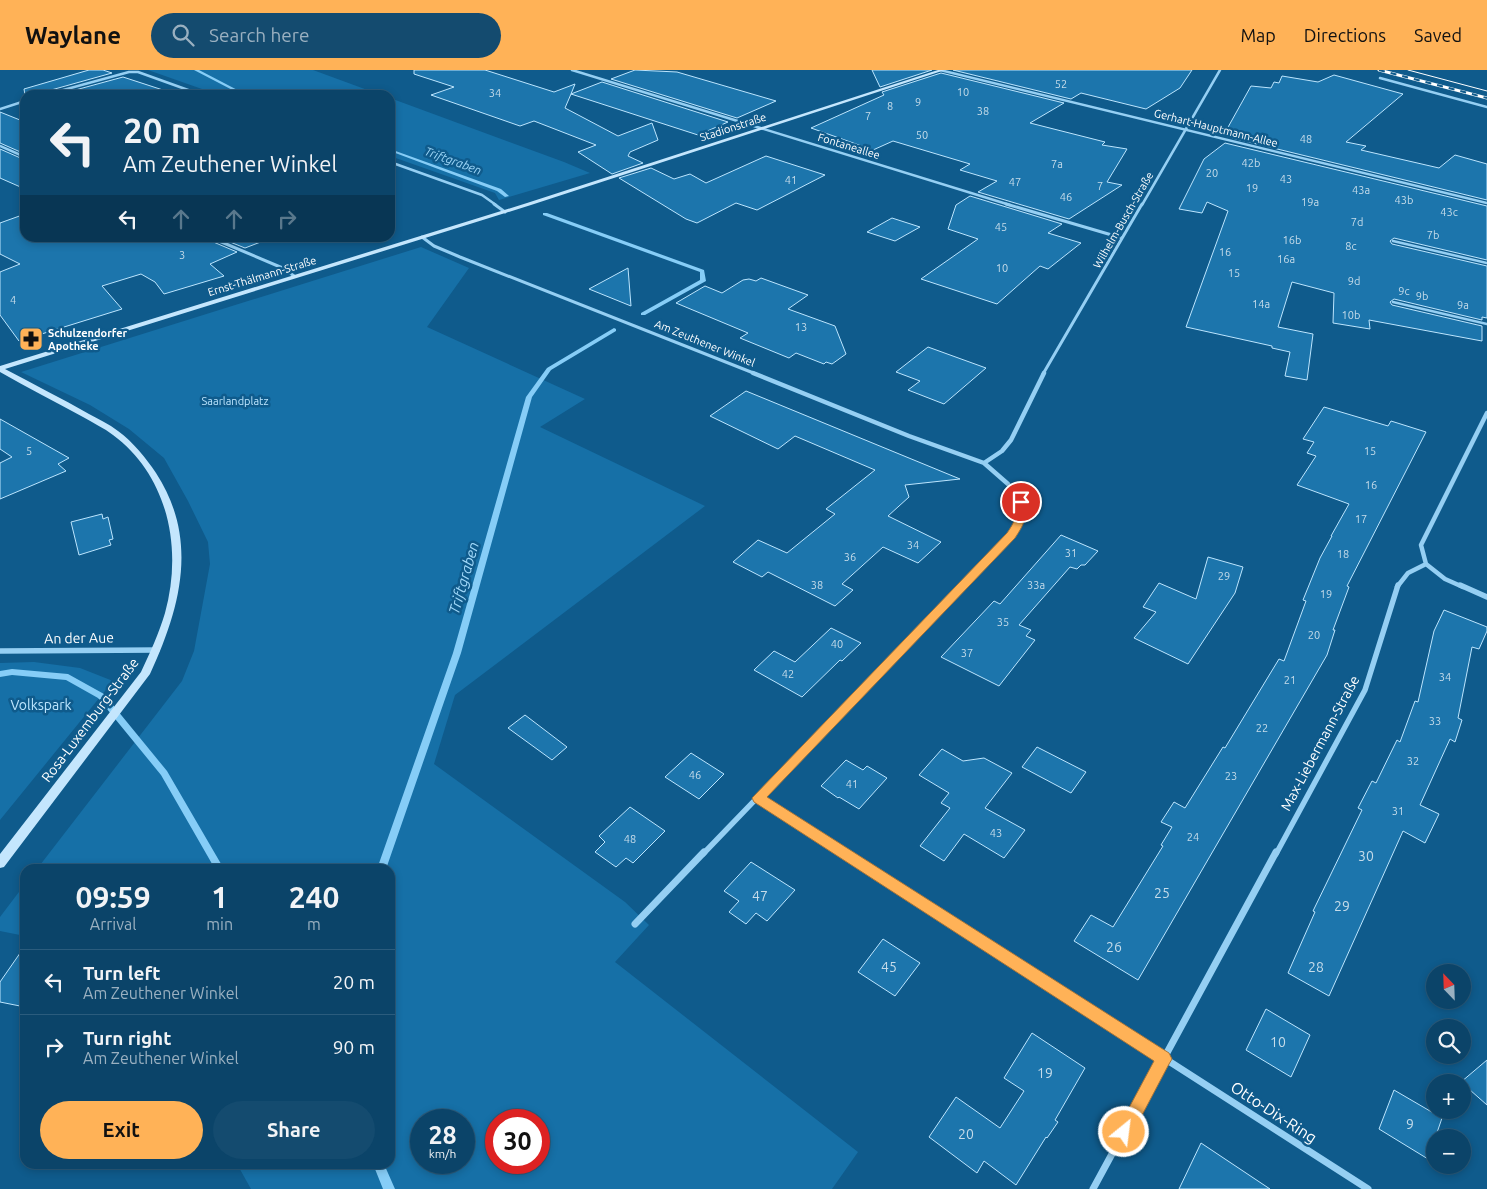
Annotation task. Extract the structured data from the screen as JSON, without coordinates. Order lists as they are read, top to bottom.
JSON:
{
  "streets": {
    "street": [
      "Stadionstraße",
      "Gerhart-Hauptmann-Allee",
      "Fontaneallee",
      "Wilhelm-Busch-Straße",
      "Ernst-Thälmann-Straße",
      "Am Zeuthener Winkel",
      "An der Aue",
      "Rosa-Luxemburg-Straße",
      "Max-Liebermann-Straße",
      "Otto-Dix-Ring"
    ]
  },
  "crossings": [
    ["Stadionstraße", "Gerhart-Hauptmann-Allee"],
    ["Stadionstraße", "Fontaneallee"],
    ["Stadionstraße", "Ernst-Thälmann-Straße"],
    ["Gerhart-Hauptmann-Allee", "Wilhelm-Busch-Straße"],
    ["Fontaneallee", "Wilhelm-Busch-Straße"],
    ["Wilhelm-Busch-Straße", "Am Zeuthener Winkel"],
    ["Ernst-Thälmann-Straße", "Am Zeuthener Winkel"],
    ["Ernst-Thälmann-Straße", "Rosa-Luxemburg-Straße"],
    ["An der Aue", "Rosa-Luxemburg-Straße"],
    ["Max-Liebermann-Straße", "Otto-Dix-Ring"]
  ],
  "water": ["Triftgraben"],
  "parks": ["Saarlandplatz", "Volkspark"],
  "places": {
    "pharmacy": ["Schulzendorfer Apotheke"]
  },
  "house_numbers": [
    "52",
    "10",
    "34",
    "9",
    "8",
    "38",
    "7",
    "50",
    "48",
    "42b",
    "7a",
    "20",
    "43",
    "41",
    "47",
    "7",
    "19",
    "43a",
    "46",
    "43b",
    "19a",
    "43c",
    "7d",
    "45",
    "7b",
    "16b",
    "8c",
    "16",
    "3",
    "16a",
    "10",
    "15",
    "9d",
    "9c",
    "9b",
    "4",
    "14a",
    "9a",
    "10b",
    "13",
    "5",
    "15",
    "16",
    "17",
    "34",
    "31",
    "18",
    "36",
    "29",
    "38",
    "33a",
    "19",
    "35",
    "20",
    "40",
    "37",
    "42",
    "34",
    "21",
    "33",
    "22",
    "32",
    "46",
    "23",
    "41",
    "31",
    "43",
    "24",
    "48",
    "30",
    "25",
    "47",
    "29",
    "26",
    "45",
    "28",
    "10",
    "19",
    "9",
    "20"
  ],
  "north": "top left",
  "page": {
    "header": "Waylane",
    "search": "Search here",
    "nav": ["Map", "Directions", "Saved"],
    "turn": ["20 m", "Am Zeuthener Winkel"],
    "eta": [
      "09:59",
      "Arrival",
      "1",
      "min",
      "240",
      "m"
    ],
    "list": [
      {
        "name": "Turn left",
        "note": "Am Zeuthener Winkel",
        "value": "20 m"
      },
      {
        "name": "Turn right",
        "note": "Am Zeuthener Winkel",
        "value": "90 m"
      }
    ],
    "map_buttons": ["+", "−"],
    "buttons": ["Exit", "Share"],
    "speed": "28 km/h",
    "limit": "30"
  }
}
